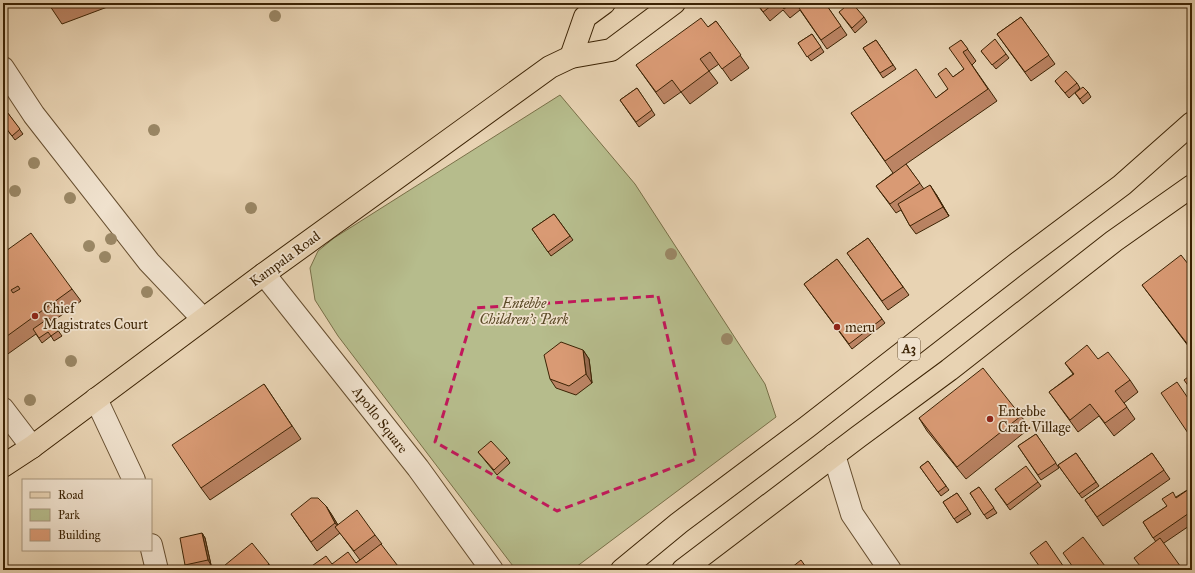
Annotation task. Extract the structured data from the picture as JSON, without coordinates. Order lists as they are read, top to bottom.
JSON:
{
  "streets": {
    "main road": ["Kampala Road", "A3"],
    "street": ["Apollo Square"]
  },
  "crossings": [
    ["Kampala Road", "Apollo Square"]
  ],
  "parks": ["Entebbe Children's Park"],
  "places": ["Chief Magistrates Court", "meru", "Entebbe Craft Village"],
  "legend": ["Road", "Park", "Building"]
}
